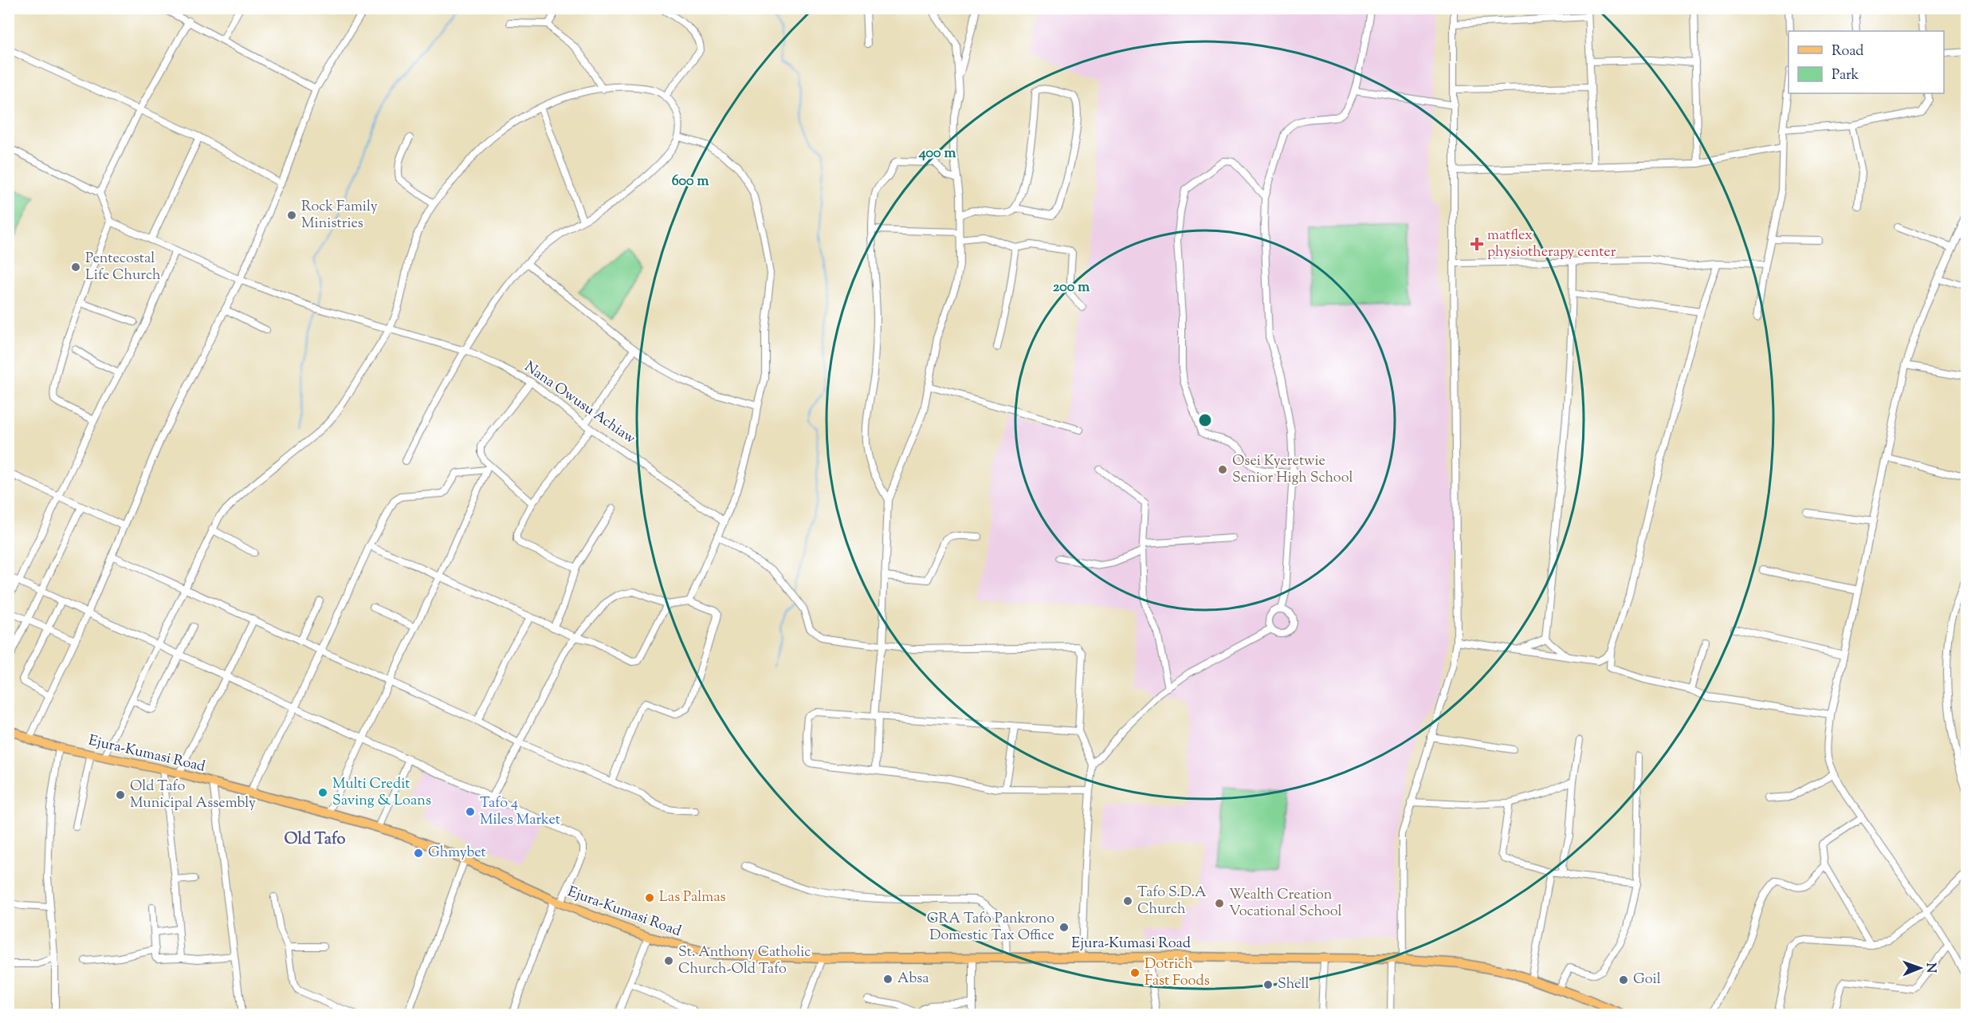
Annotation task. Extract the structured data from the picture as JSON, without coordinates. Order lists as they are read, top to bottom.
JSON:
{
  "streets": {
    "main road": ["Ejura-Kumasi Road"],
    "street": ["Nana Owusu Achiaw"]
  },
  "districts": ["Old Tafo"],
  "places": {
    "other": [
      "Rock Family Ministries",
      "Pentecostal Life Church",
      "Osei Kyeretwie Senior High School",
      "Multi Credit Saving & Loans",
      "Old Tafo Municipal Assembly",
      "Tafo 4 Miles Market",
      "Ghmybet",
      "Las Palmas",
      "Tafo S.D.A Church",
      "Wealth Creation Vocational School",
      "GRA Tafo Pankrono Domestic Tax Office",
      "St. Anthony Catholic Church-Old Tafo",
      "Dotrich Fast Foods",
      "Absa",
      "Goil",
      "Shell"
    ],
    "health": ["matflex physiotherapy center"]
  },
  "legend": ["Road", "Park"],
  "north": "right",
  "rings": ["400 m", "600 m", "200 m"]
}
